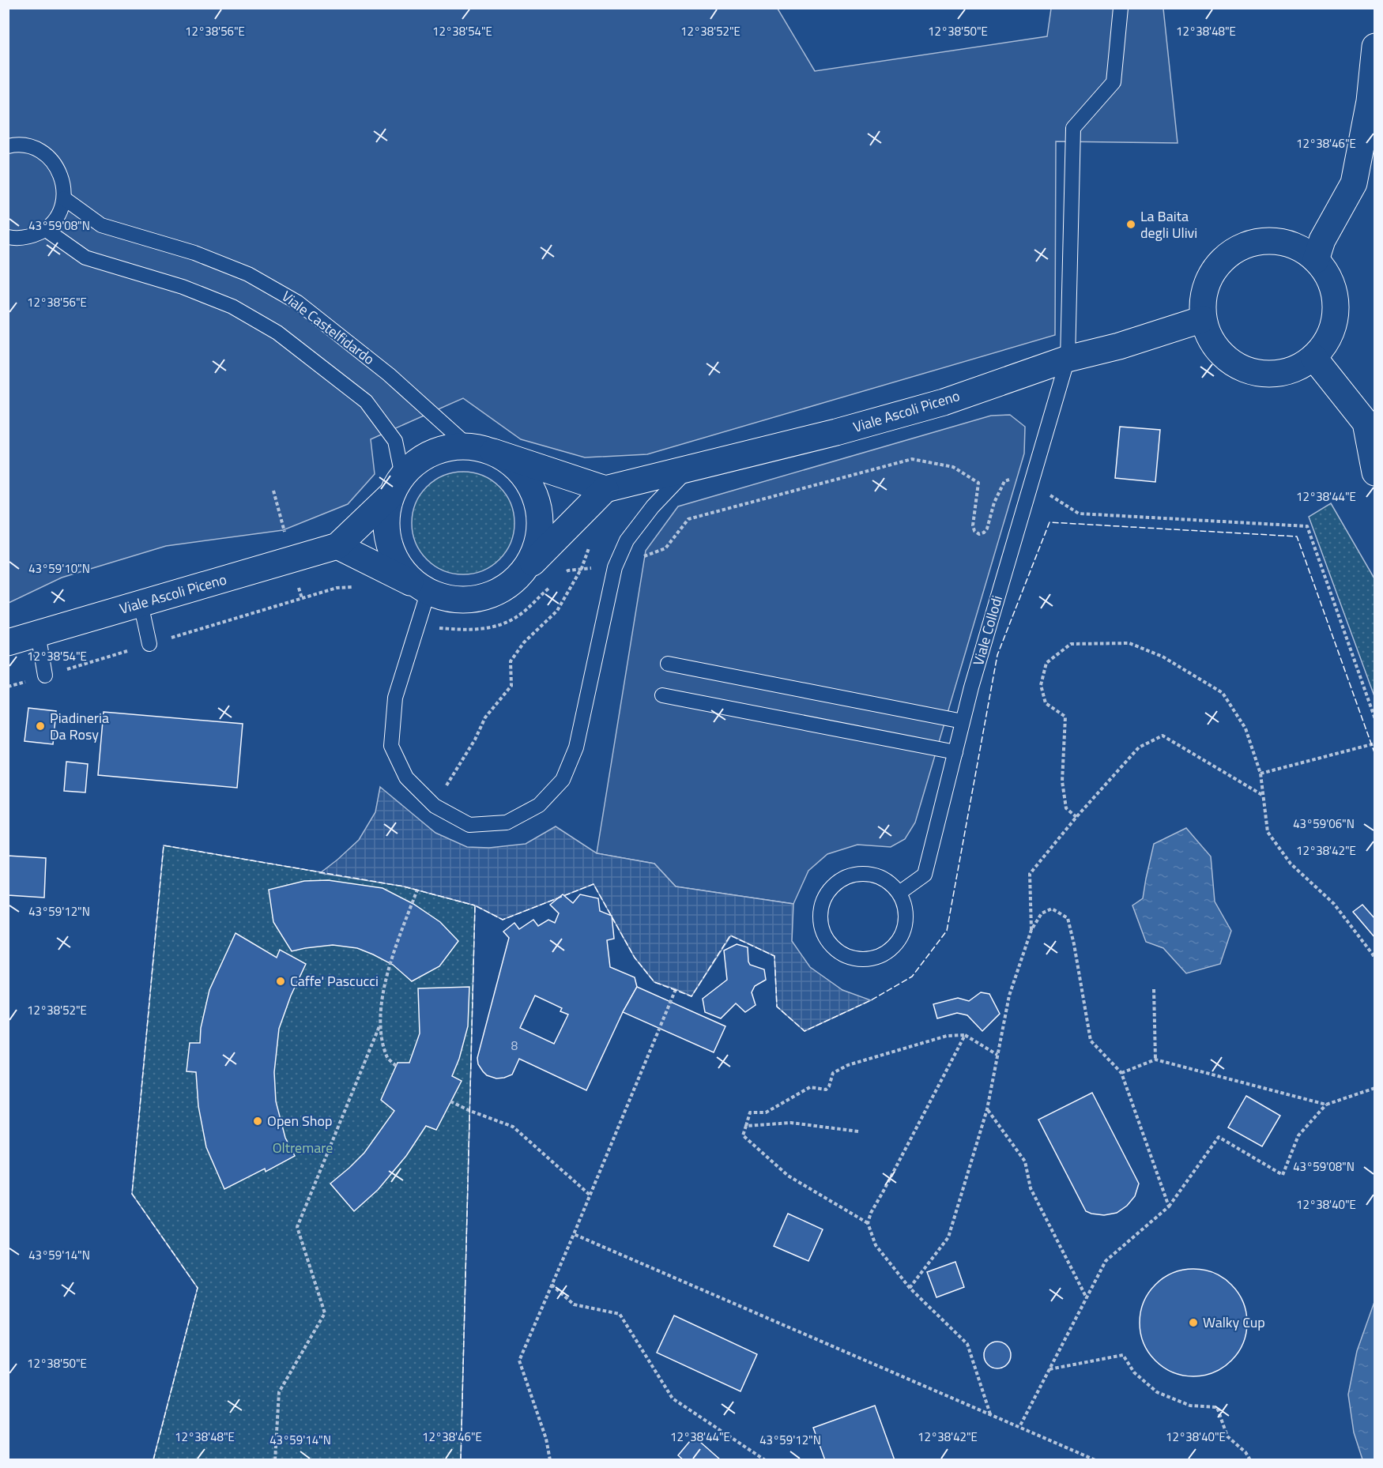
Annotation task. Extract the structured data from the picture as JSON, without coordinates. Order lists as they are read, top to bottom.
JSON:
{
  "streets": {
    "street": ["Viale Ascoli Piceno"],
    "lane": ["Viale Castelfidardo", "Viale Collodi"]
  },
  "crossings": [
    ["Viale Castelfidardo", "Viale Ascoli Piceno"],
    ["Viale Ascoli Piceno", "Viale Collodi"]
  ],
  "parks": ["Oltremare"],
  "places": [
    "La Baita degli Ulivi",
    "Piadineria Da Rosy",
    "Caffe' Pascucci",
    "Open Shop",
    "Walky Cup"
  ],
  "house_numbers": ["8"],
  "coordinates": [
    "12°38'56\"E",
    "12°38'54\"E",
    "12°38'52\"E",
    "12°38'50\"E",
    "12°38'48\"E",
    "12°38'46\"E",
    "43°59'08\"N",
    "12°38'44\"E",
    "43°59'10\"N",
    "43°59'06\"N",
    "12°38'42\"E",
    "43°59'12\"N",
    "12°38'40\"E",
    "43°59'14\"N"
  ]
}
